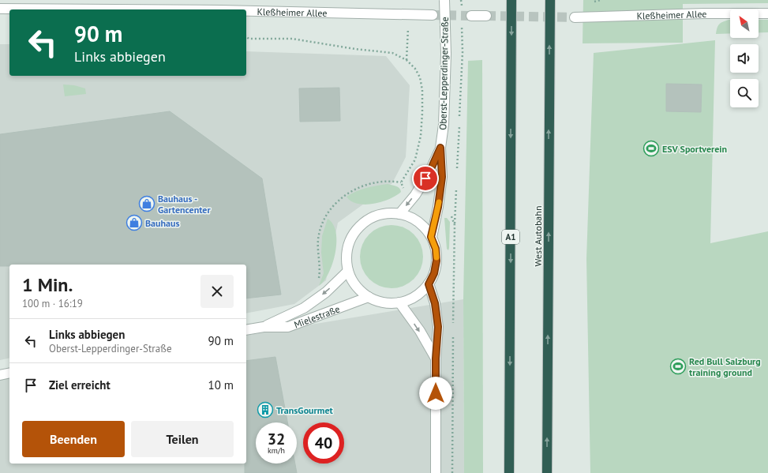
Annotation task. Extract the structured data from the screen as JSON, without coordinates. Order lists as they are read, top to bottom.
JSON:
{
  "streets": {
    "highway": ["West Autobahn", "A1"],
    "street": ["Kleßheimer Allee", "Oberst-Lepperdinger-Straße", "Mielestraße"]
  },
  "crossings": [
    ["Oberst-Lepperdinger-Straße", "Mielestraße"]
  ],
  "places": {
    "sports": ["ESV Sportverein", "Red Bull Salzburg training ground"],
    "shop": ["Bauhaus - Gartencenter", "Bauhaus"],
    "building": ["TransGourmet"]
  },
  "north": "top left",
  "page": {
    "turn": ["90 m", "Links abbiegen"],
    "heading": ["1 Min.", "100 m · 16:19"],
    "list": [
      {
        "name": "Links abbiegen",
        "note": "Oberst-Lepperdinger-Straße",
        "value": "90 m"
      },
      {
        "name": "Ziel erreicht",
        "value": "10 m"
      }
    ],
    "buttons": ["Beenden", "Teilen"],
    "speed": "32 km/h",
    "limit": "40"
  }
}
